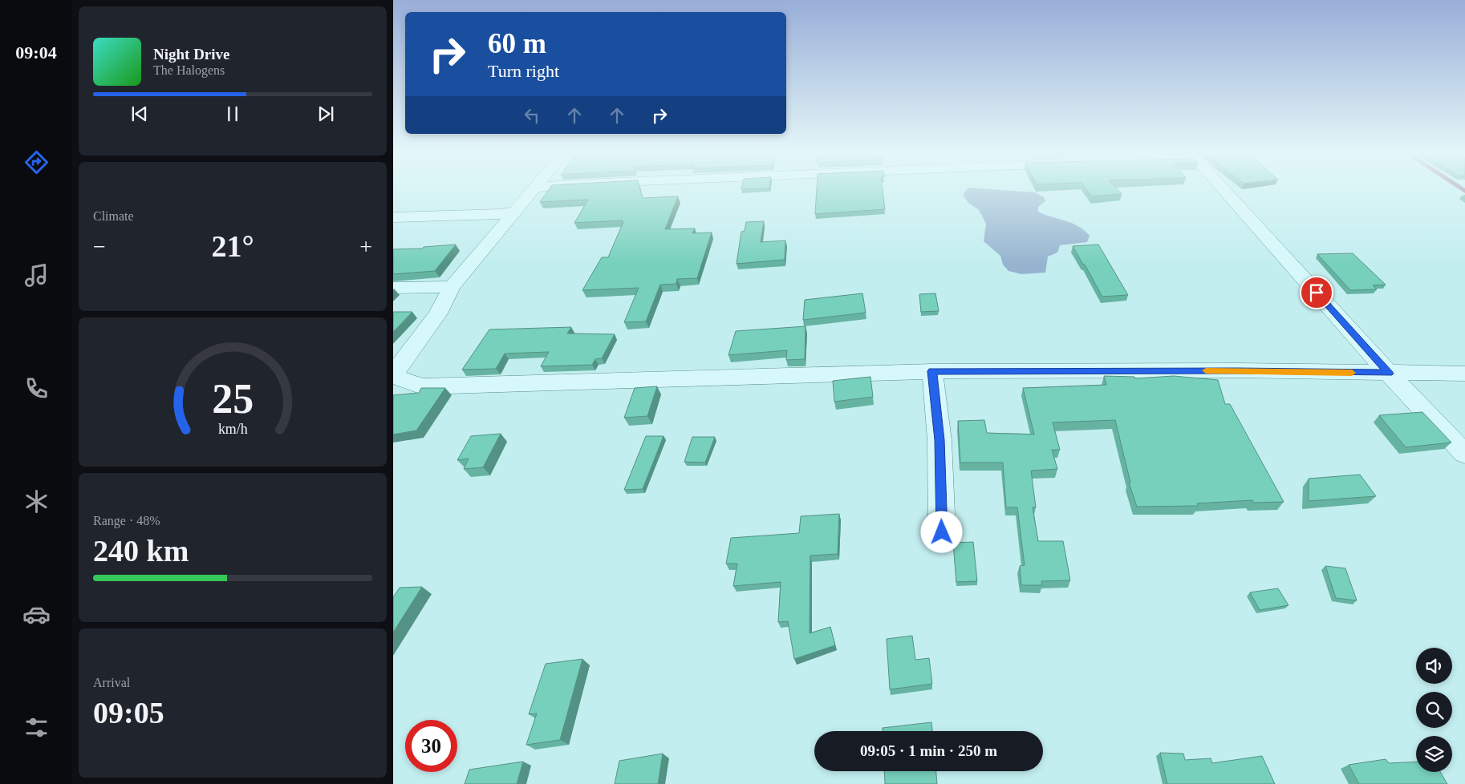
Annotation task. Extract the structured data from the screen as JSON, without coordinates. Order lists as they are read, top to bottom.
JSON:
{
  "page": {
    "tabs": "09:04",
    "turn": ["60 m", "Turn right"],
    "song": ["Night Drive", "The Halogens"],
    "tile": [
      "Climate",
      ["Range · 48%", "240 km"],
      ["Arrival", "09:05"]
    ],
    "heat": ["−", "21°", "+"],
    "limit": "30",
    "trip": "09:05 · 1 min · 250 m",
    "gauge": ["25", "km/h"]
  }
}
